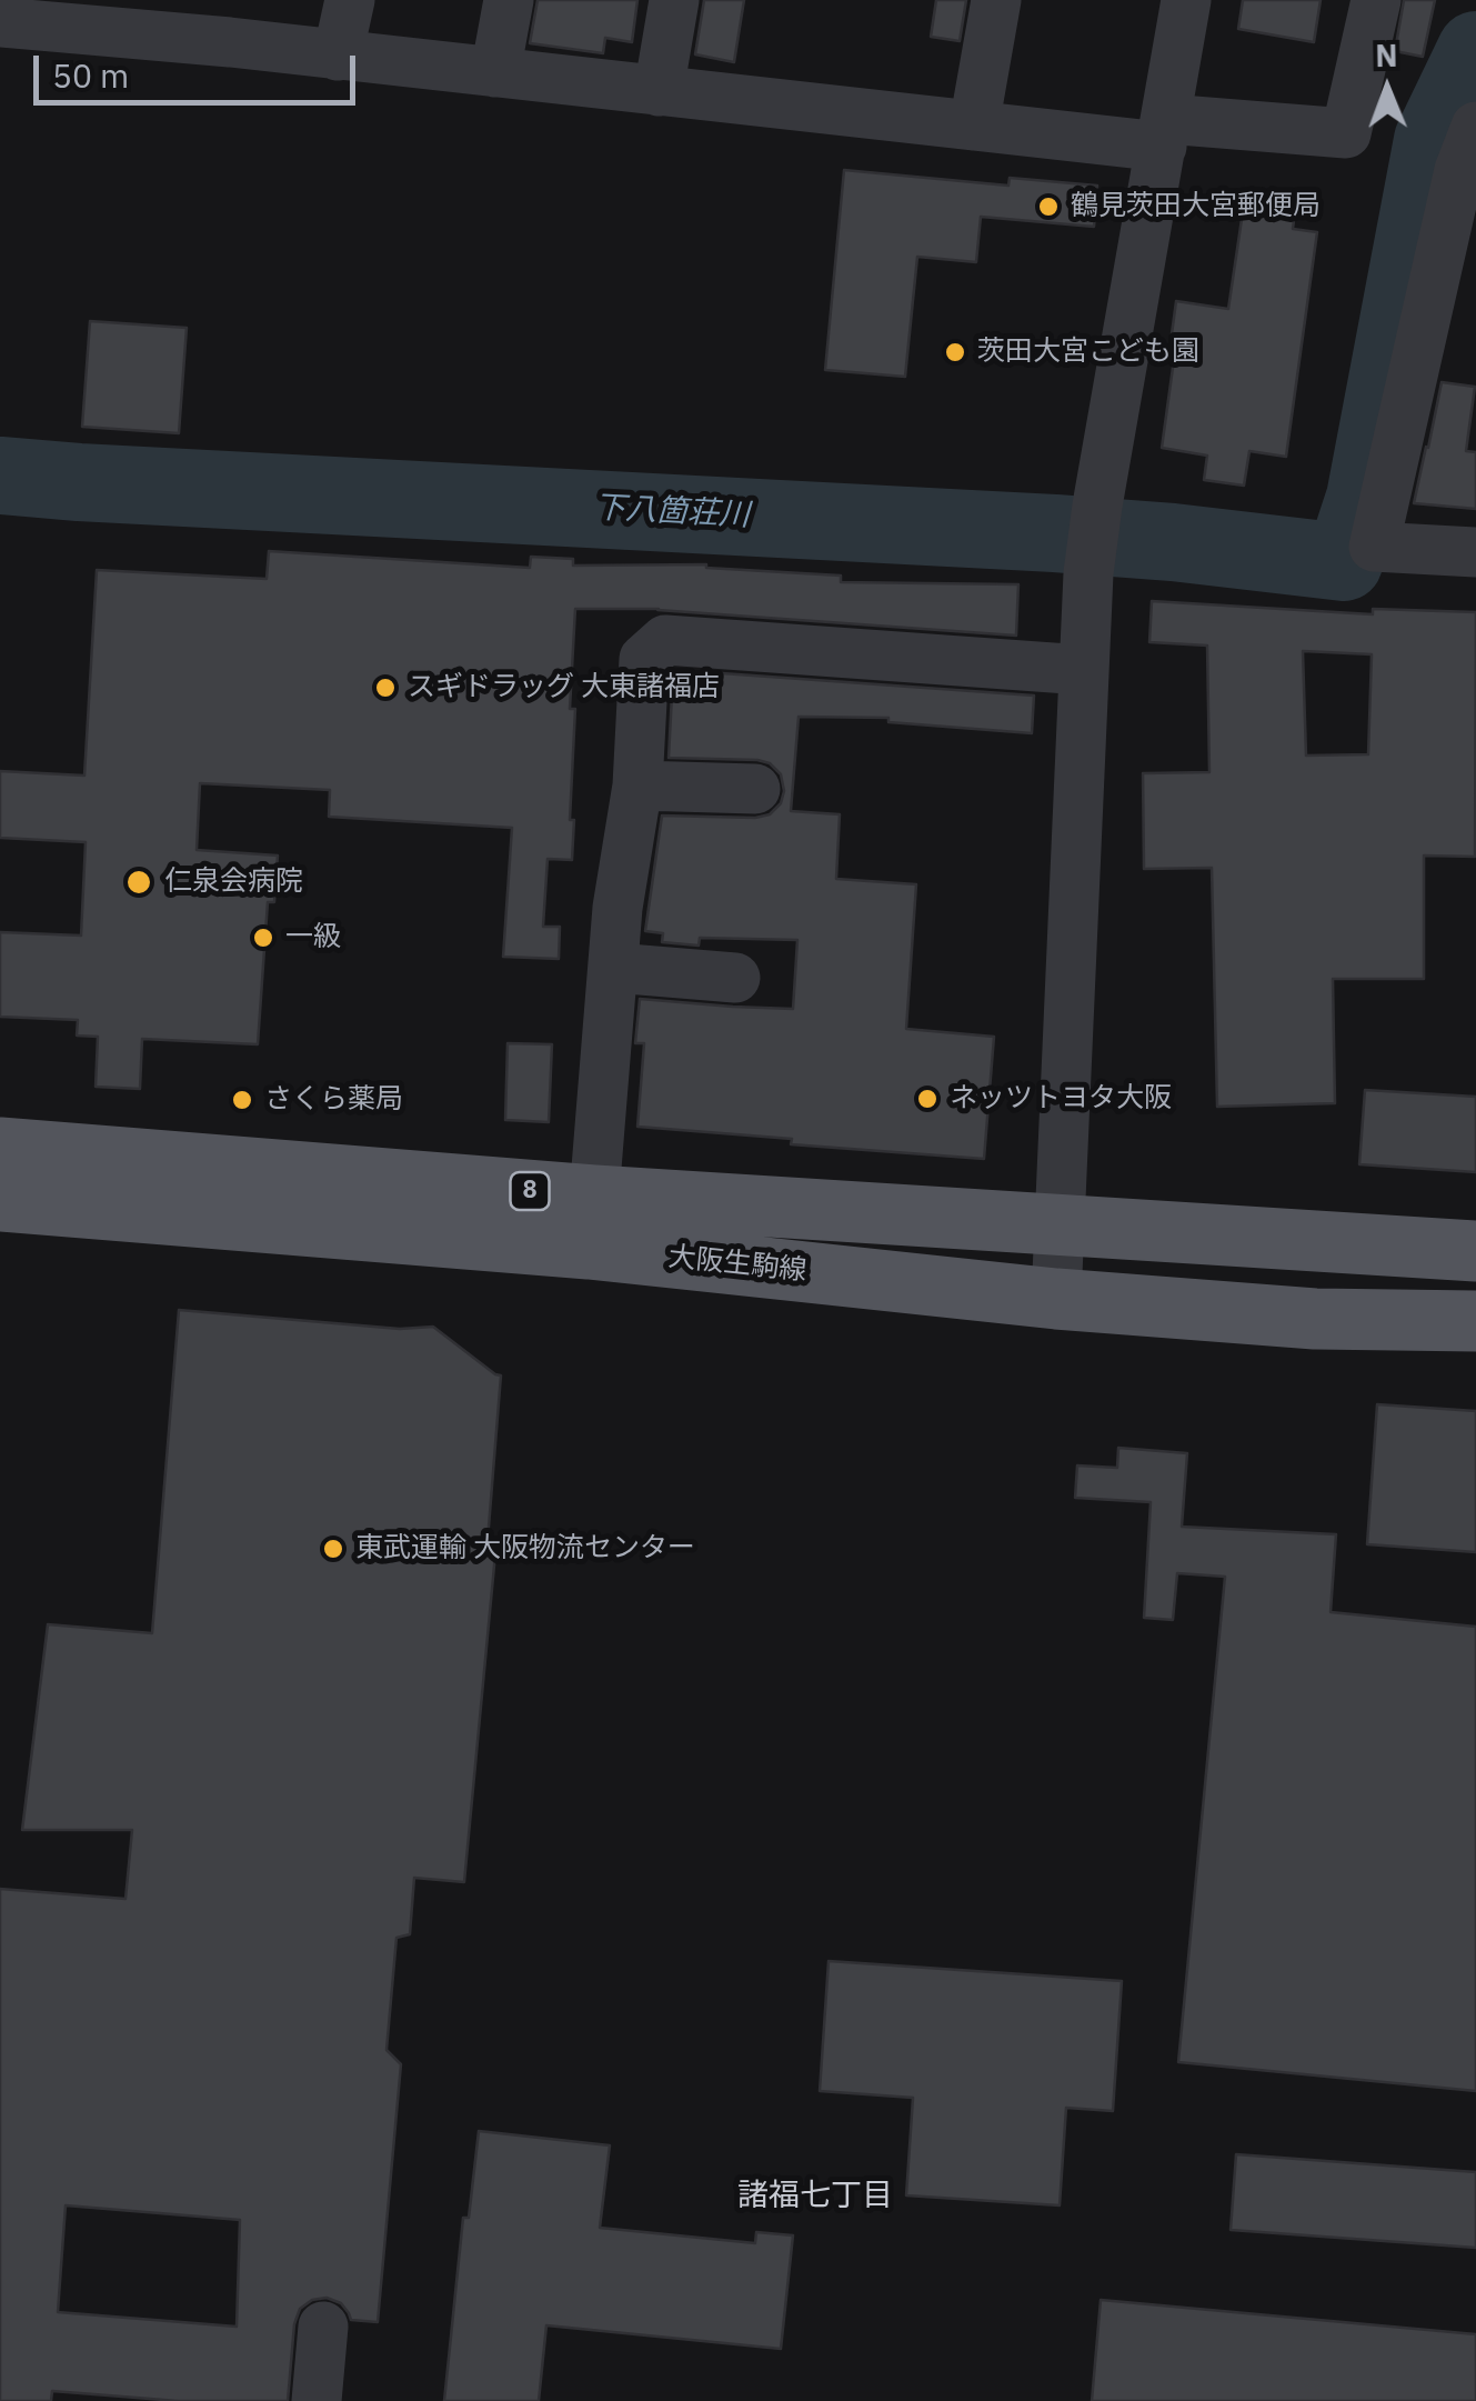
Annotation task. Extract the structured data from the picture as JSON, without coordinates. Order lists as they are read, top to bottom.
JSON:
{
  "streets": {
    "main road": ["8", "大阪生駒線"]
  },
  "districts": ["諸福七丁目"],
  "water": ["下八箇荘川"],
  "places": [
    "鶴見茨田大宮郵便局",
    "茨田大宮こども園",
    "スギドラッグ 大東諸福店",
    "仁泉会病院",
    "一級",
    "ネッツトヨタ大阪",
    "さくら薬局",
    "東武運輸 大阪物流センター"
  ],
  "scale_bar": "50 m",
  "north": "top"
}
